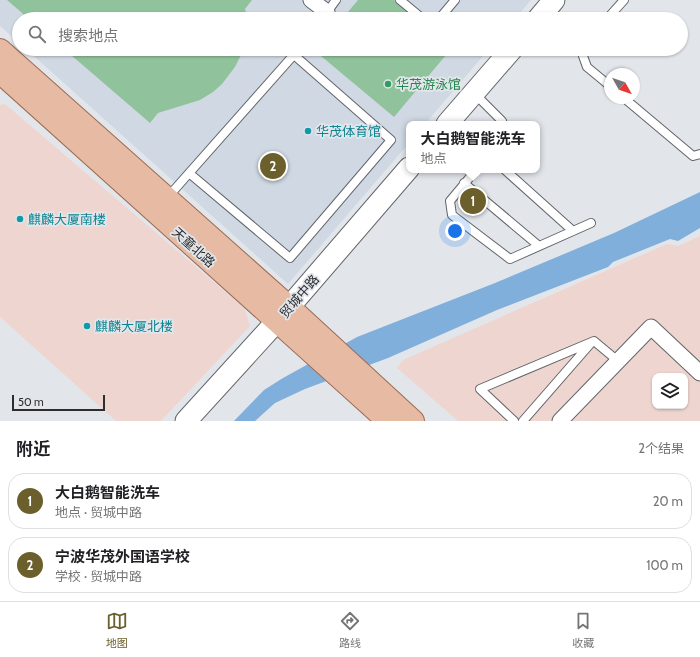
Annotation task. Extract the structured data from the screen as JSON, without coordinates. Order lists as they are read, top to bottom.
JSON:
{
  "streets": {
    "main road": ["天童北路", "贸城中路"]
  },
  "crossings": [
    ["天童北路", "贸城中路"]
  ],
  "places": [
    "华茂游泳馆",
    "华茂体育馆",
    "麒麟大厦南楼",
    "麒麟大厦北楼"
  ],
  "scale_bar": "50 m",
  "north": "bottom right",
  "page": {
    "search": "搜索地点",
    "popup": ["大白鹅智能洗车", "地点"],
    "pins": ["2", "1"],
    "scale": "50 m",
    "heading": ["附近", "2个结果"],
    "list": [
      {
        "mark": "1",
        "name": "大白鹅智能洗车",
        "note": "地点 · 贸城中路",
        "value": "20 m"
      },
      {
        "mark": "2",
        "name": "宁波华茂外国语学校",
        "note": "学校 · 贸城中路",
        "value": "100 m"
      }
    ],
    "nav": ["地图", "路线", "收藏"]
  }
}
